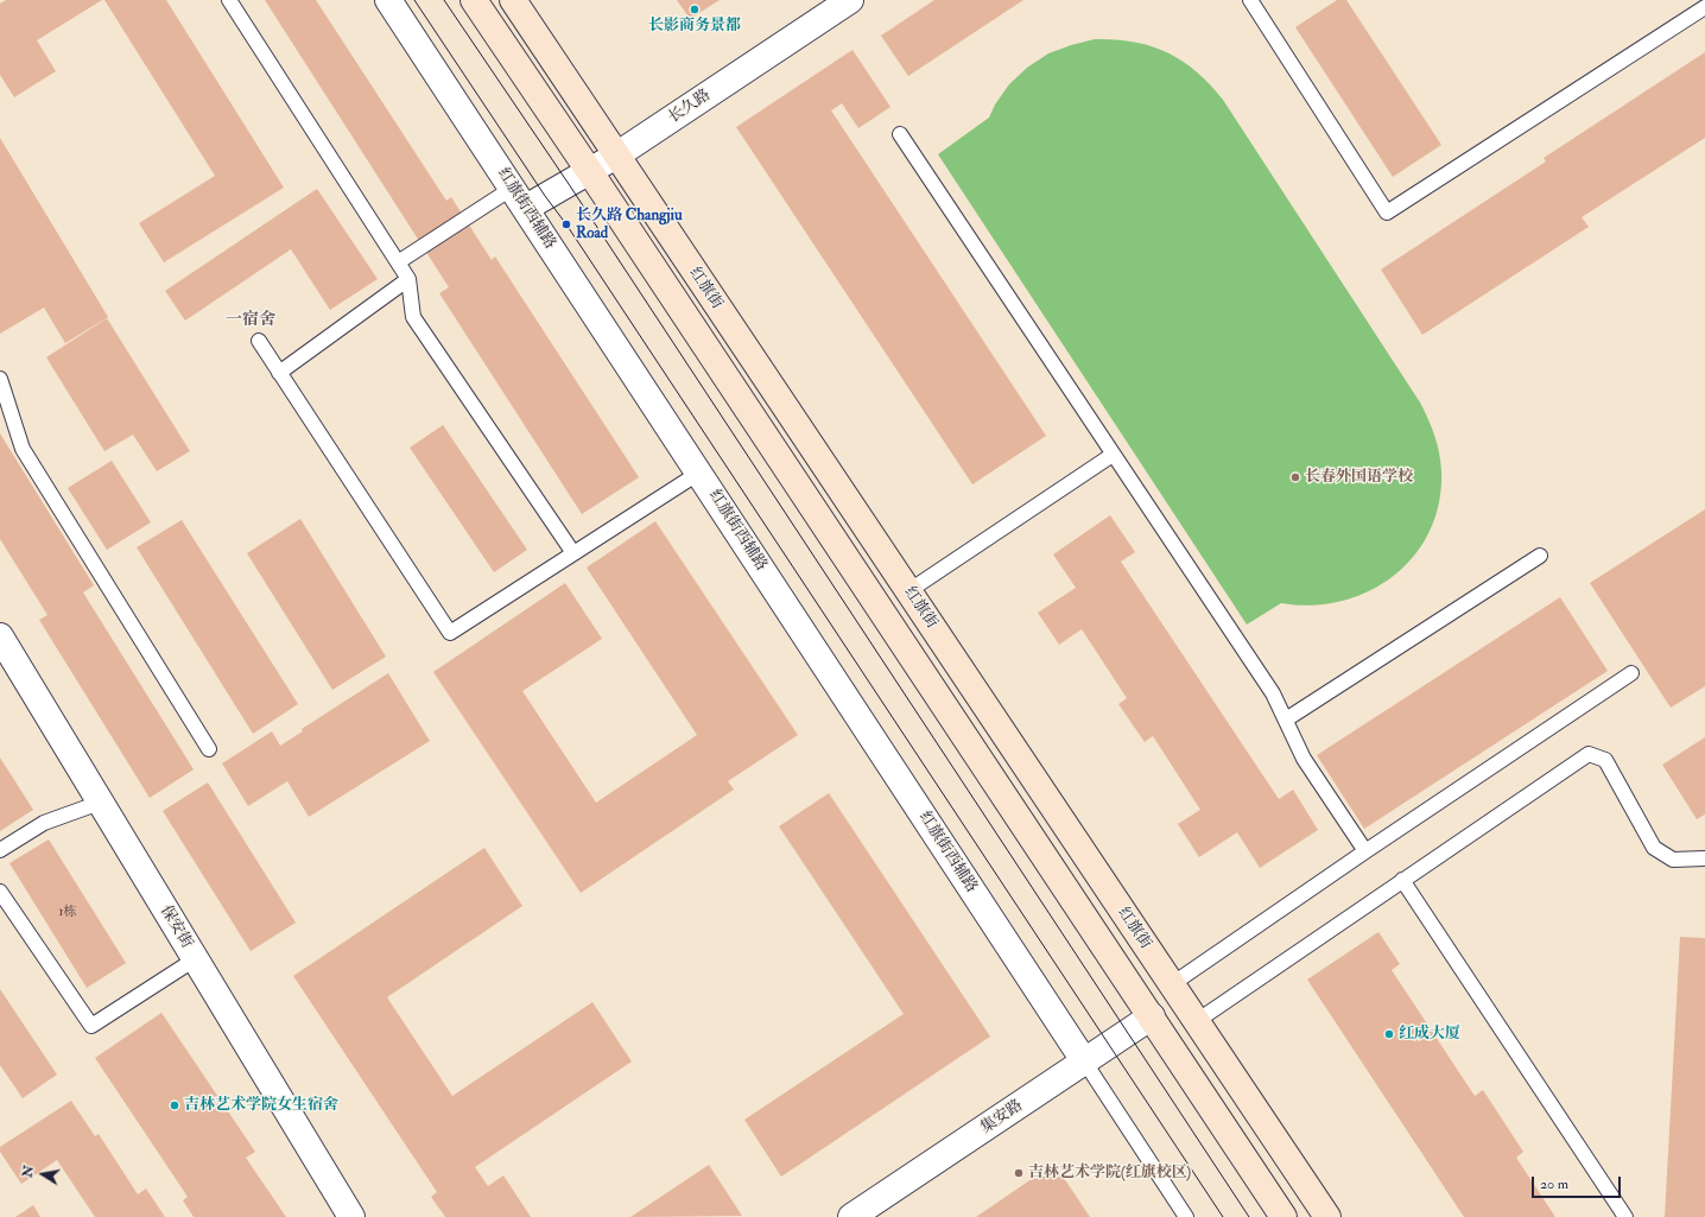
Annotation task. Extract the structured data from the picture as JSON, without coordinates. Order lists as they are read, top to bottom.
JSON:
{
  "streets": {
    "main road": ["红旗街"],
    "street": [
      "长久路",
      "红旗街西辅路",
      "保安街",
      "集安路"
    ]
  },
  "crossings": [
    ["长久路", "红旗街西辅路"],
    ["长久路", "红旗街"],
    ["红旗街西辅路", "集安路"],
    ["红旗街", "集安路"]
  ],
  "districts": ["一宿舍"],
  "places": [
    "长影商务景都",
    "长久路 Changjiu Road",
    "长春外国语学校",
    "红成大厦",
    "吉林艺术学院女生宿舍",
    "吉林艺术学院(红旗校区)"
  ],
  "house_numbers": ["1栋"],
  "scale_bar": "20 m",
  "north": "left"
}
